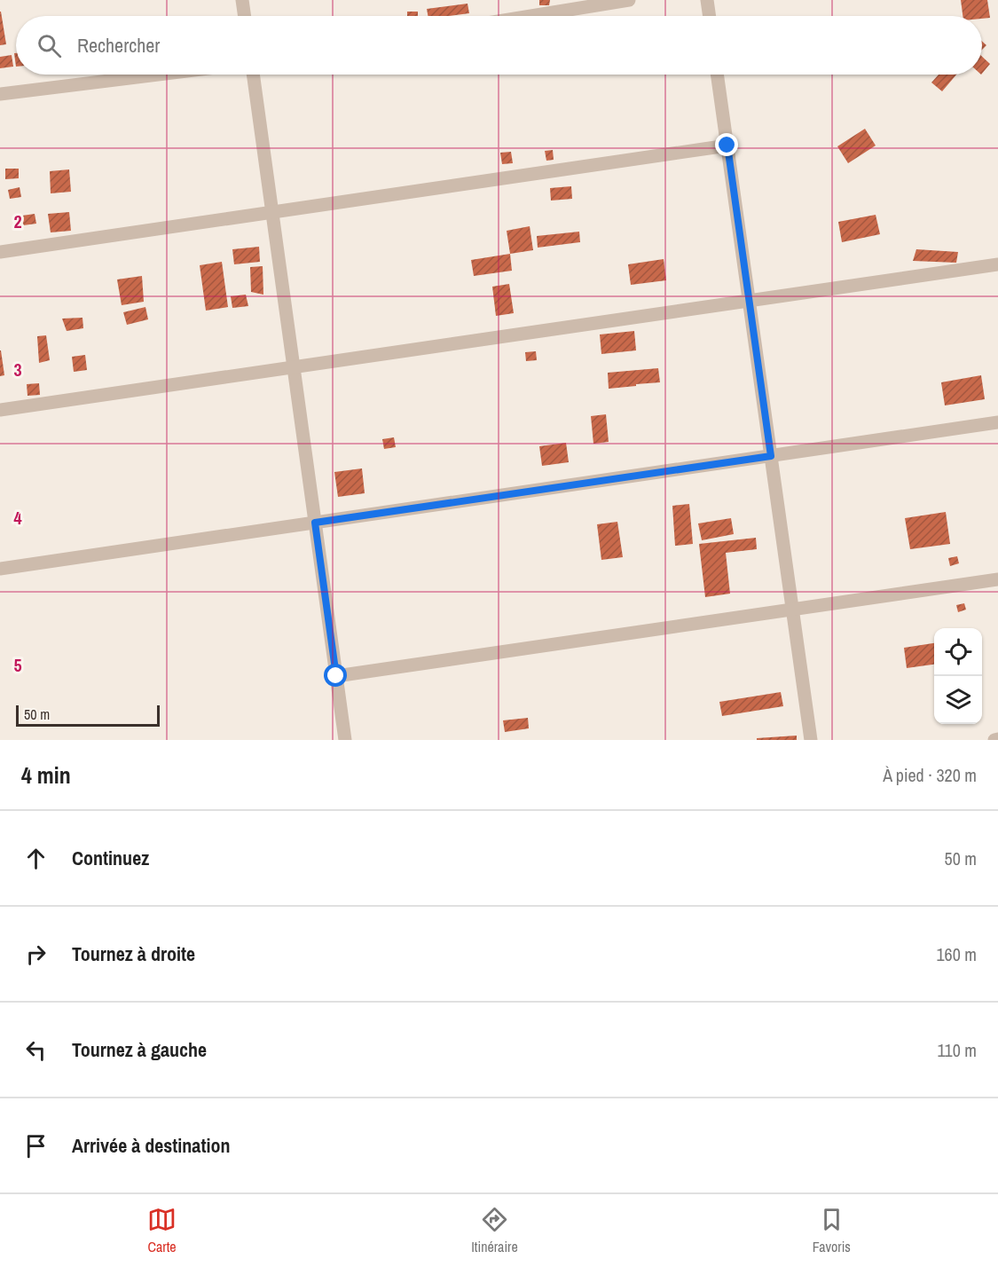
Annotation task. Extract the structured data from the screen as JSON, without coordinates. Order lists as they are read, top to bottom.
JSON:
{
  "scale_bar": "50 m",
  "page": {
    "search": "Rechercher",
    "scale": "50 m",
    "heading": ["4 min", "À pied · 320 m"],
    "list": [
      ["Continuez", "50 m"],
      ["Tournez à droite", "160 m"],
      ["Tournez à gauche", "110 m"],
      "Arrivée à destination"
    ],
    "nav": ["Carte", "Itinéraire", "Favoris"]
  },
  "grid": {
    "rows": [
      "2",
      "3",
      "4",
      "5"
    ]
  }
}
